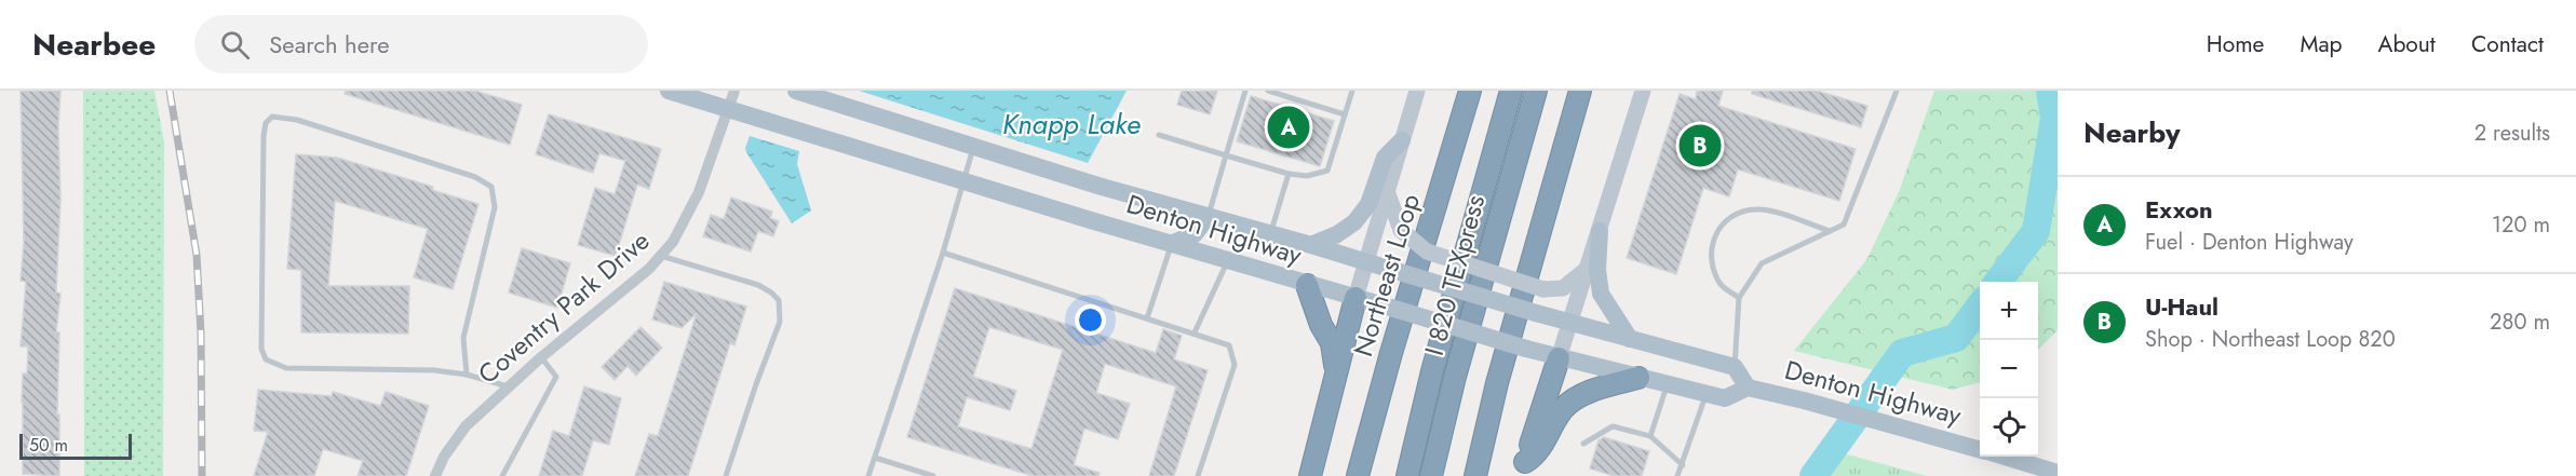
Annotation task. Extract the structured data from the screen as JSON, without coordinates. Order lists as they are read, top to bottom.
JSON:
{
  "streets": {
    "highway": ["Northeast Loop", "I 820 TEXpress"],
    "main road": ["Denton Highway"],
    "street": ["Coventry Park Drive"]
  },
  "crossings": [
    ["Denton Highway", "Coventry Park Drive"]
  ],
  "water": ["Knapp Lake"],
  "scale_bar": "50 m",
  "page": {
    "header": "Nearbee",
    "search": "Search here",
    "nav": [
      "Home",
      "Map",
      "About",
      "Contact"
    ],
    "heading": ["Nearby", "2 results"],
    "pins": ["A", "B"],
    "list": [
      {
        "mark": "A",
        "name": "Exxon",
        "note": "Fuel · Denton Highway",
        "value": "120 m"
      },
      {
        "mark": "B",
        "name": "U-Haul",
        "note": "Shop · Northeast Loop 820",
        "value": "280 m"
      }
    ],
    "map_buttons": ["+", "−"],
    "scale": "50 m"
  }
}
